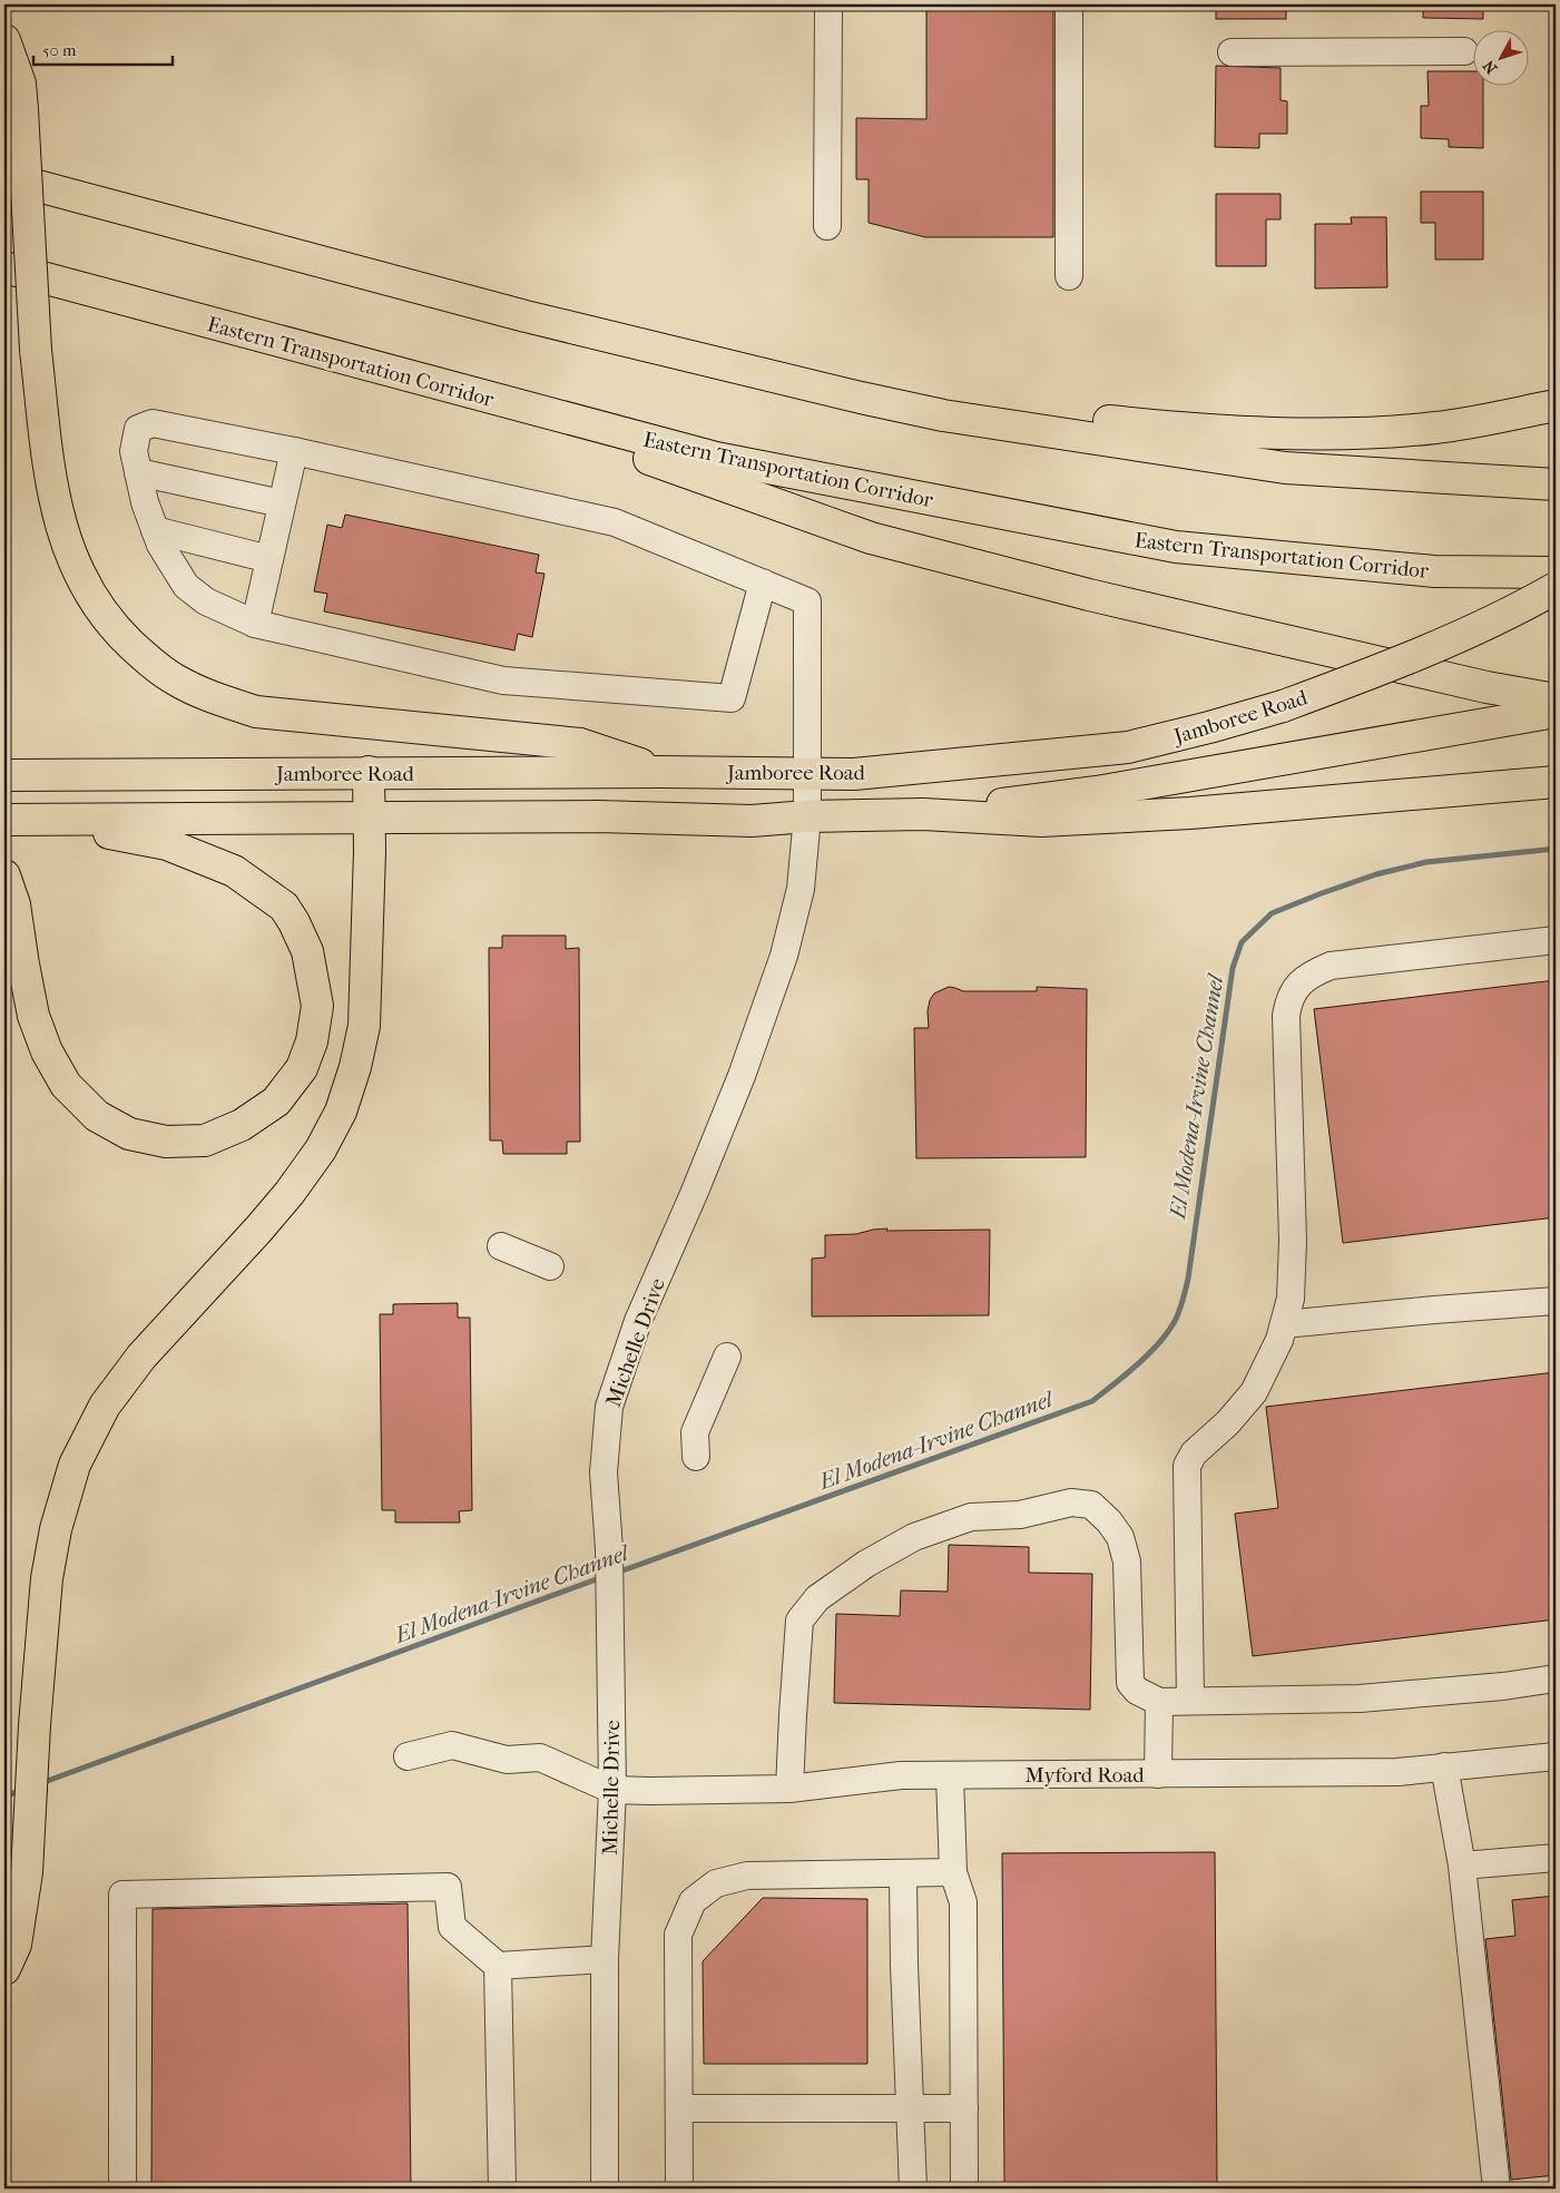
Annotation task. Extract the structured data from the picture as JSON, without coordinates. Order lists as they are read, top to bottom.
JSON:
{
  "streets": {
    "highway": ["Eastern Transportation Corridor", "Jamboree Road"],
    "street": ["Michelle Drive", "Myford Road"]
  },
  "crossings": [
    ["Jamboree Road", "Michelle Drive"],
    ["Michelle Drive", "Myford Road"]
  ],
  "water": ["El Modena-Irvine Channel"],
  "scale_bar": "50 m",
  "north": "bottom left"
}
